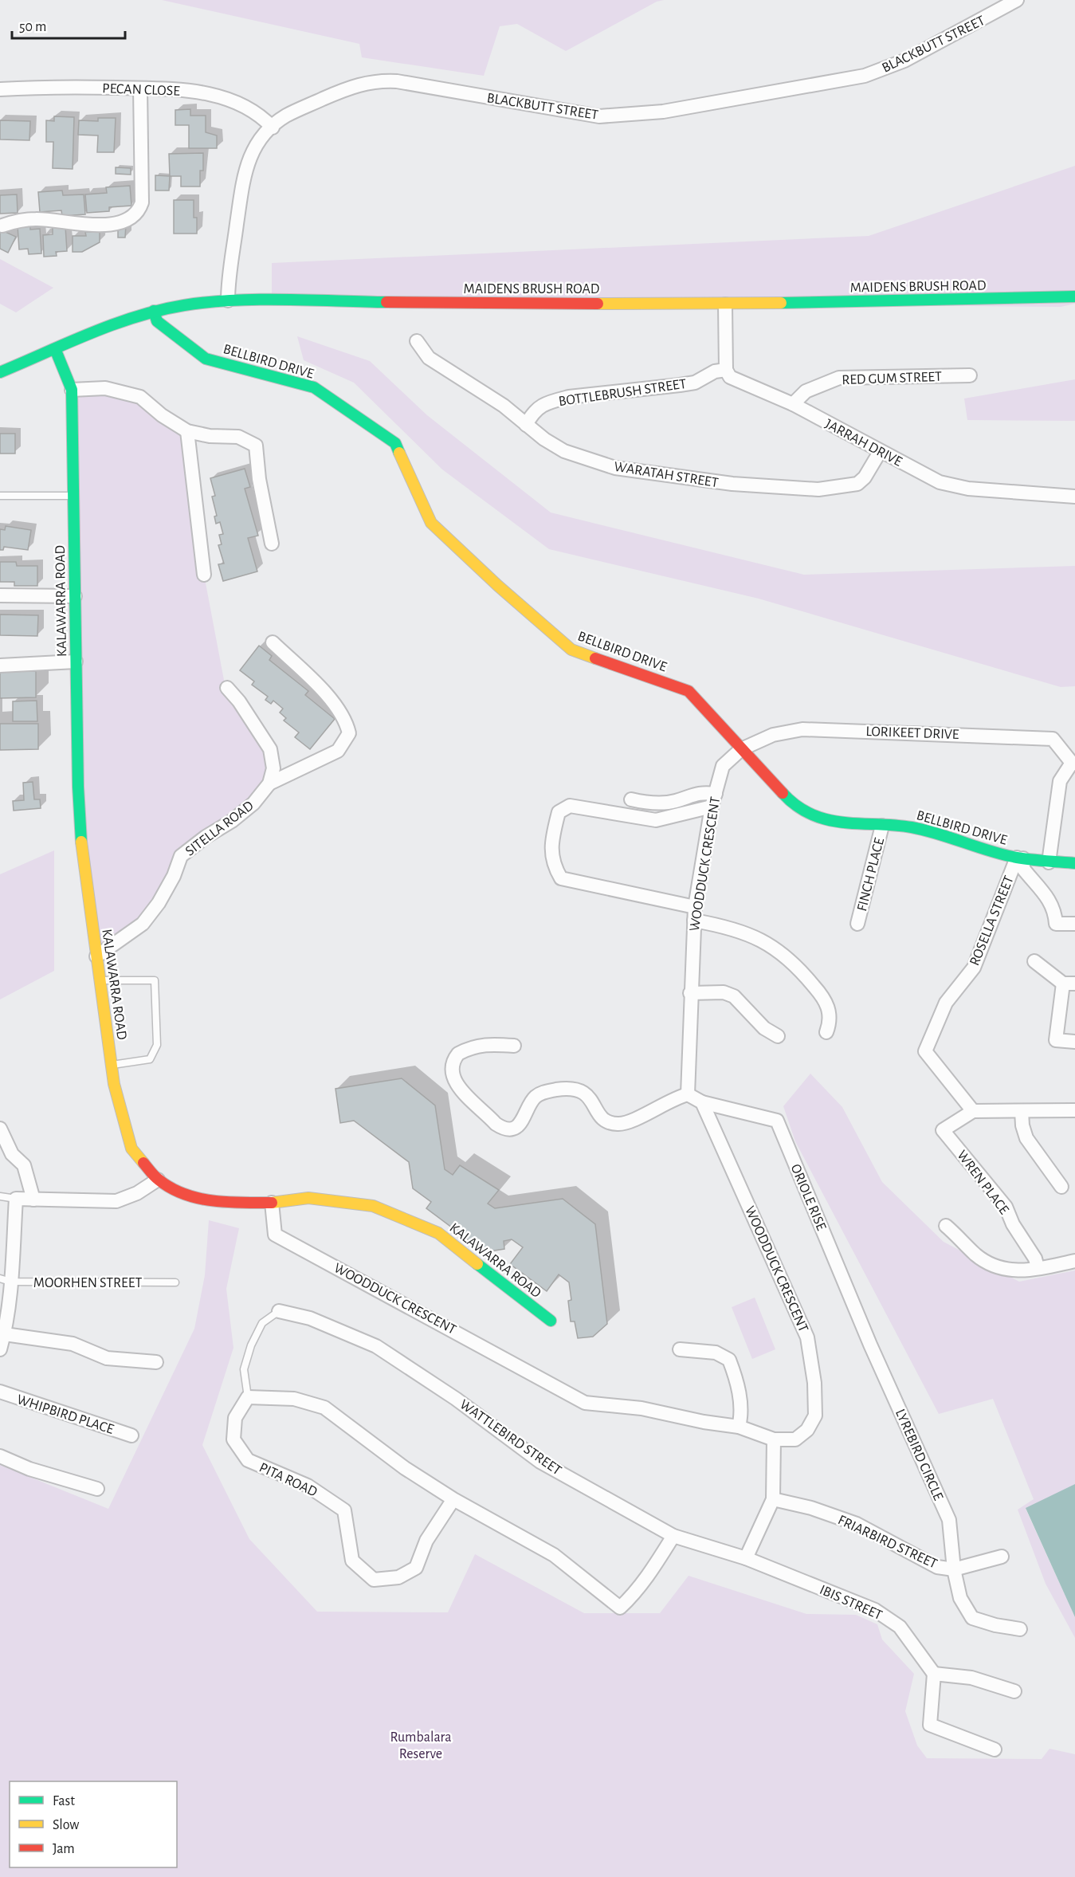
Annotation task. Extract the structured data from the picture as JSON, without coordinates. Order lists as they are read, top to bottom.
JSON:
{
  "streets": {
    "street": [
      "BLACKBUTT STREET",
      "PECAN CLOSE",
      "MAIDENS BRUSH ROAD",
      "BELLBIRD DRIVE",
      "RED GUM STREET",
      "BOTTLEBRUSH STREET",
      "JARRAH DRIVE",
      "WARATAH STREET",
      "KALAWARRA ROAD",
      "LORIKEET DRIVE",
      "SITELLA ROAD",
      "WOODDUCK CRESCENT",
      "FINCH PLACE",
      "ROSELLA STREET",
      "WREN PLACE",
      "ORIOLE RISE",
      "WHIPBIRD PLACE",
      "WATTLEBIRD STREET",
      "LYREBIRD CIRCLE",
      "PITA ROAD",
      "FRIARBIRD STREET",
      "IBIS STREET"
    ],
    "lane": ["MOORHEN STREET"]
  },
  "crossings": [
    ["BLACKBUTT STREET", "PECAN CLOSE"],
    ["BLACKBUTT STREET", "MAIDENS BRUSH ROAD"],
    ["MAIDENS BRUSH ROAD", "BELLBIRD DRIVE"],
    ["MAIDENS BRUSH ROAD", "KALAWARRA ROAD"],
    ["BELLBIRD DRIVE", "LORIKEET DRIVE"],
    ["BELLBIRD DRIVE", "WOODDUCK CRESCENT"],
    ["BELLBIRD DRIVE", "FINCH PLACE"],
    ["BELLBIRD DRIVE", "ROSELLA STREET"],
    ["RED GUM STREET", "JARRAH DRIVE"],
    ["BOTTLEBRUSH STREET", "JARRAH DRIVE"],
    ["BOTTLEBRUSH STREET", "WARATAH STREET"],
    ["JARRAH DRIVE", "WARATAH STREET"],
    ["KALAWARRA ROAD", "SITELLA ROAD"],
    ["KALAWARRA ROAD", "WOODDUCK CRESCENT"],
    ["LORIKEET DRIVE", "WOODDUCK CRESCENT"],
    ["WOODDUCK CRESCENT", "ORIOLE RISE"],
    ["ROSELLA STREET", "WREN PLACE"],
    ["ORIOLE RISE", "LYREBIRD CIRCLE"],
    ["WATTLEBIRD STREET", "IBIS STREET"],
    ["LYREBIRD CIRCLE", "FRIARBIRD STREET"]
  ],
  "parks": ["Rumbalara Reserve"],
  "legend": ["Fast", "Slow", "Jam"],
  "scale_bar": "50 m"
}
